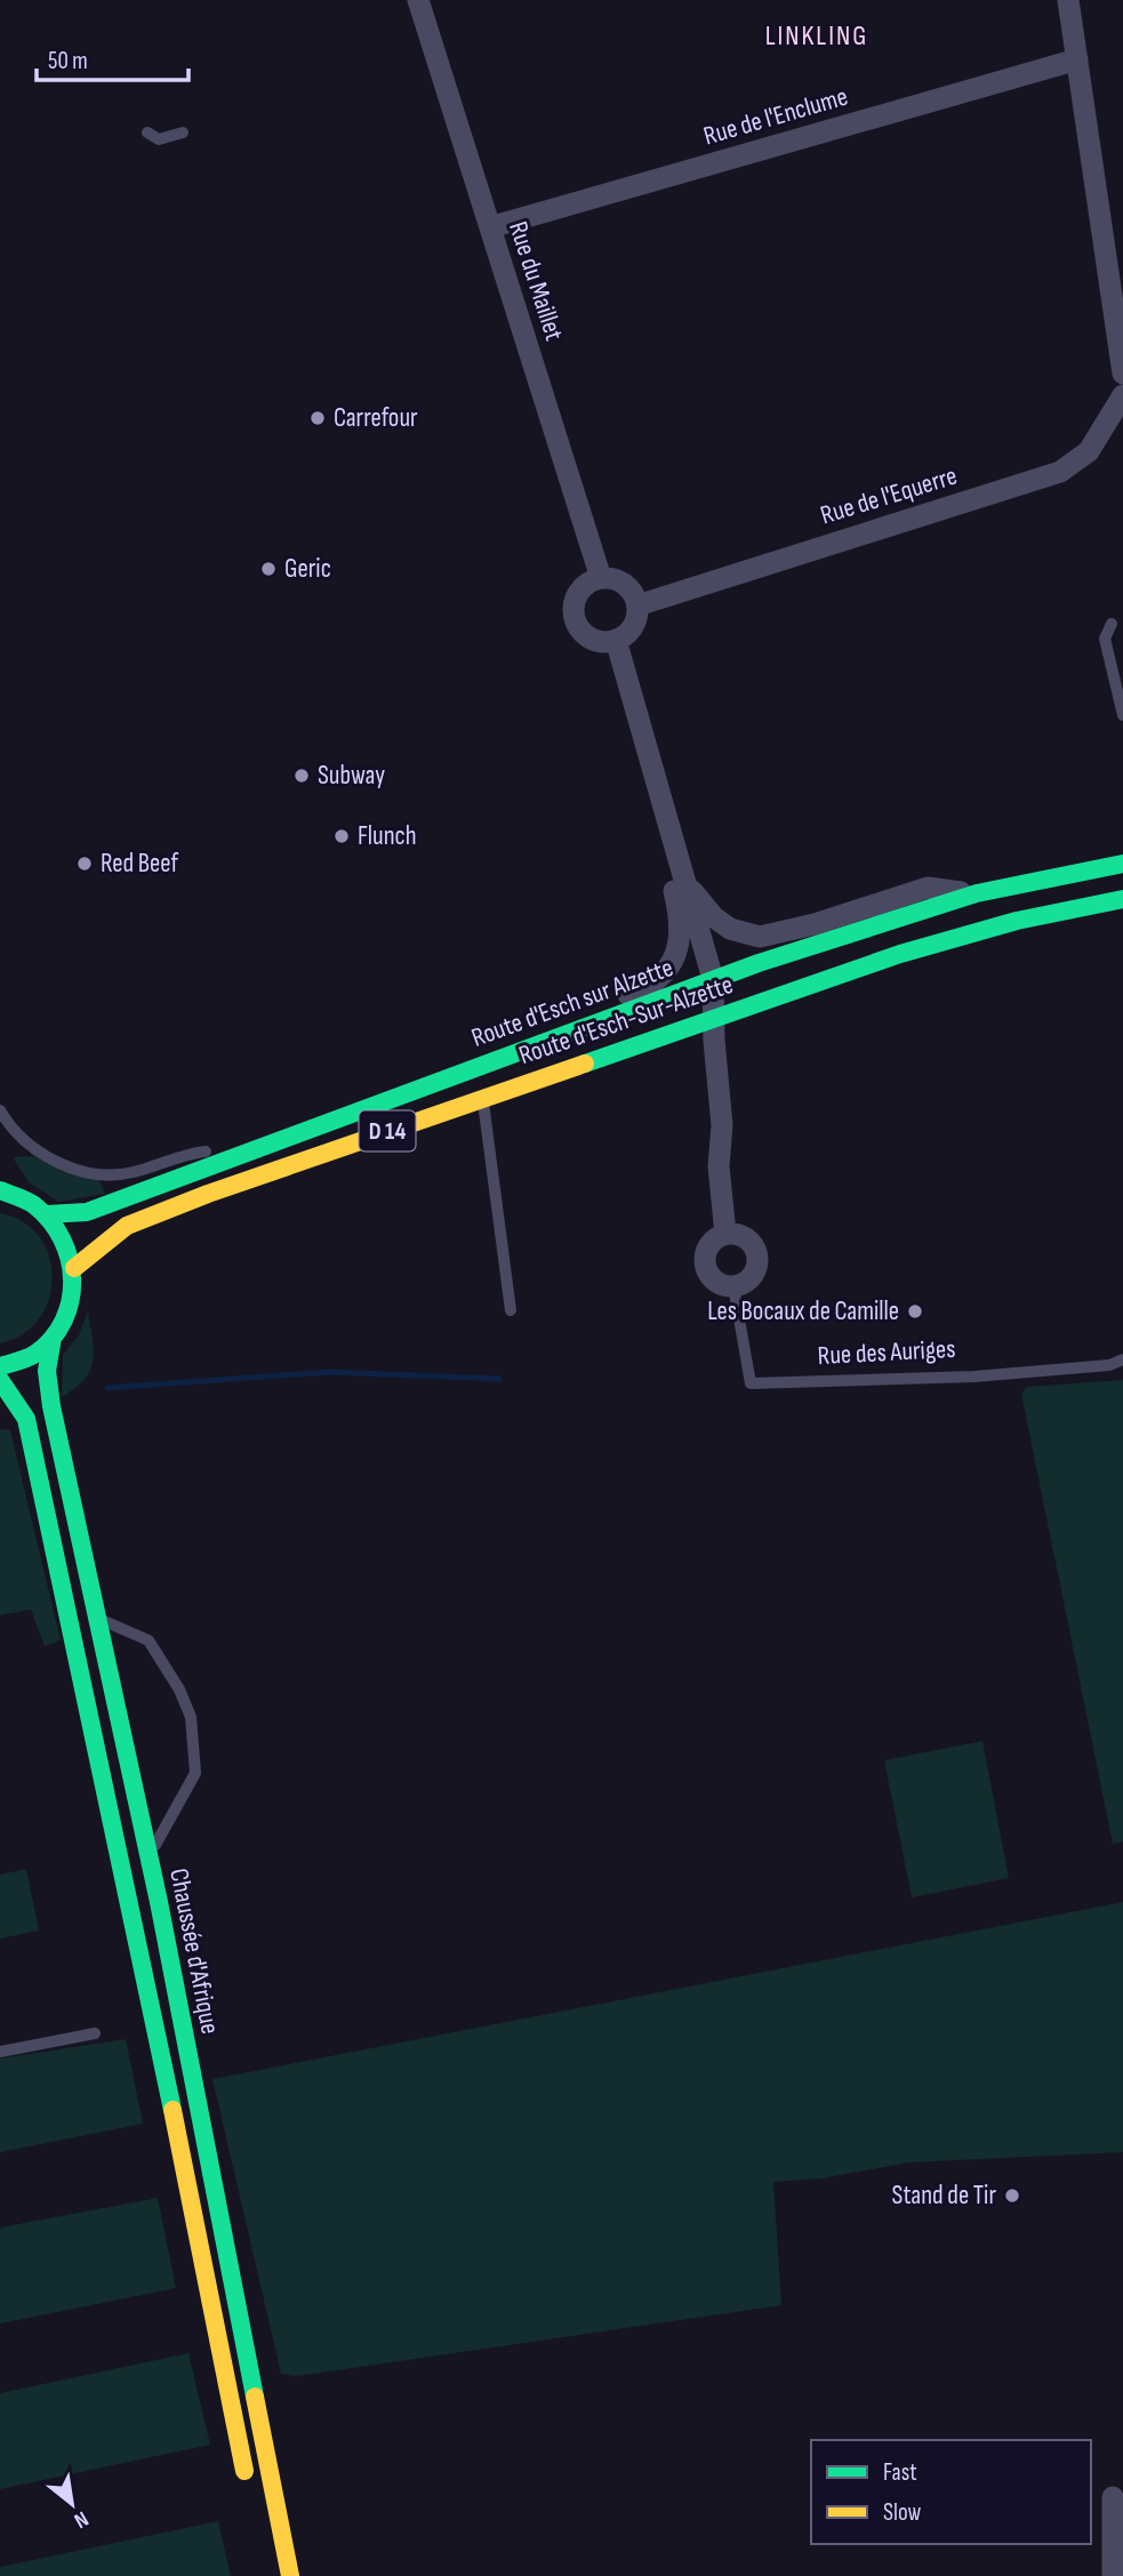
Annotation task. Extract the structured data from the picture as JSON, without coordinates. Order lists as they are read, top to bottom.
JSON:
{
  "streets": {
    "main road": [
      "Route d'Esch sur Alzette",
      "Route d'Esch-Sur-Alzette",
      "D 14",
      "Chaussée d'Afrique"
    ],
    "street": ["Rue de l'Enclume", "Rue du Maillet", "Rue de l'Equerre"],
    "lane": ["Rue des Auriges"]
  },
  "crossings": [
    ["Rue de l'Enclume", "Rue du Maillet"],
    ["Rue du Maillet", "Rue de l'Equerre"]
  ],
  "districts": ["LINKLING"],
  "places": [
    "Carrefour",
    "Geric",
    "Subway",
    "Flunch",
    "Red Beef",
    "Les Bocaux de Camille",
    "Stand de Tir"
  ],
  "legend": ["Fast", "Slow"],
  "scale_bar": "50 m",
  "north": "bottom right"
}
